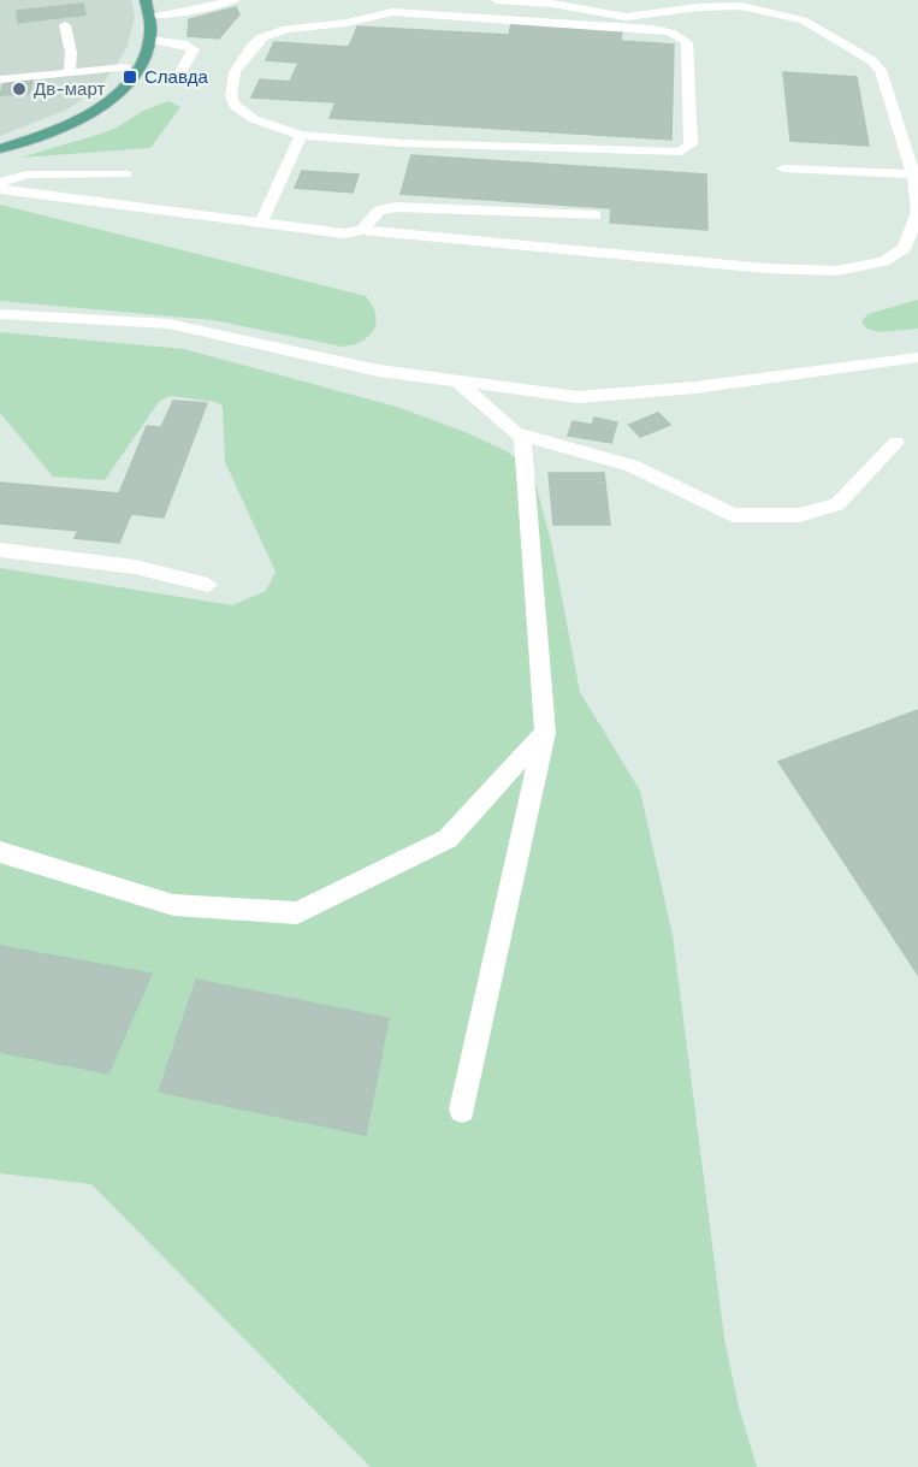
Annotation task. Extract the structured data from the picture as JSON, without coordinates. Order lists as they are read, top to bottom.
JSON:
{
  "places": {
    "transit": ["Славда"],
    "other": ["Дв-март"]
  }
}
